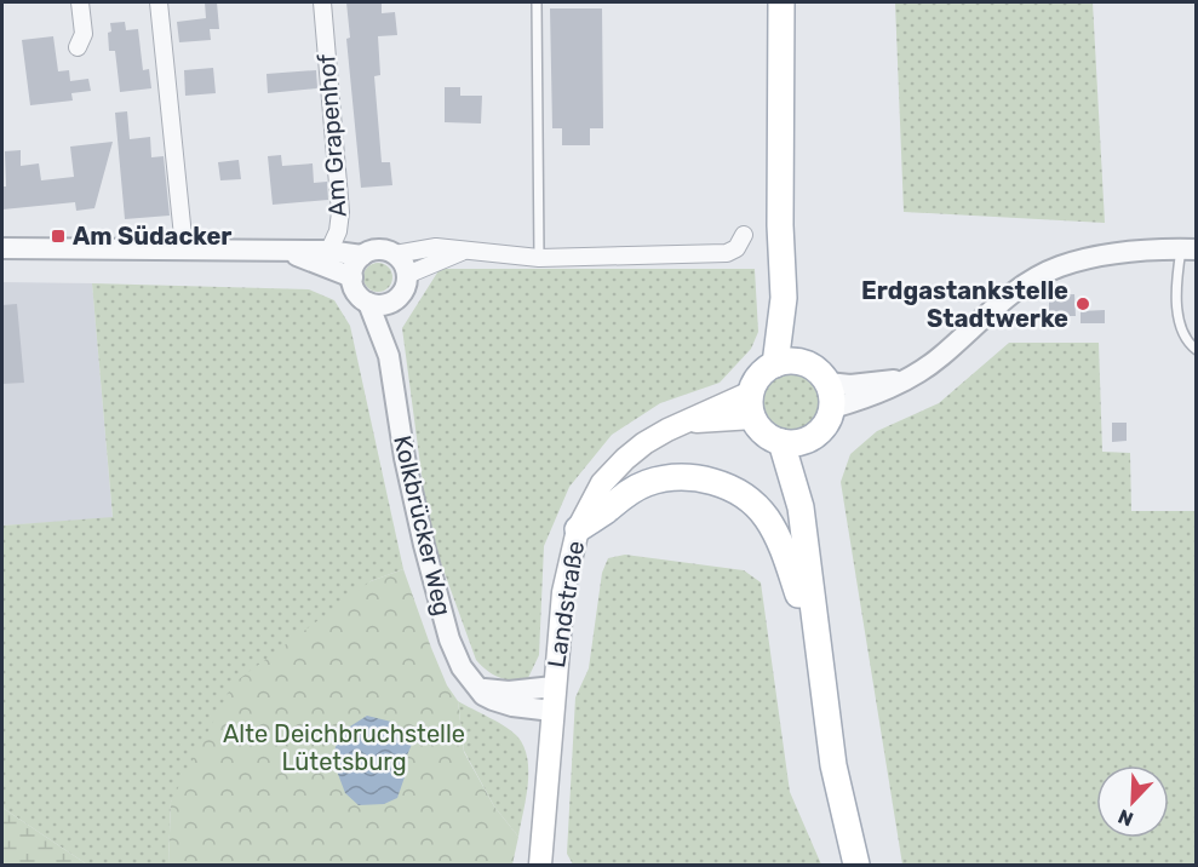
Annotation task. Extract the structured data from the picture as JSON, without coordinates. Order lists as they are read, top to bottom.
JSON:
{
  "streets": {
    "main road": ["Landstraße"],
    "street": ["Am Grapenhof", "Kolkbrücker Weg"]
  },
  "crossings": [
    ["Kolkbrücker Weg", "Landstraße"]
  ],
  "parks": ["Alte Deichbruchstelle Lütetsburg"],
  "places": {
    "transit": ["Am Südacker"],
    "other": ["Erdgastankstelle Stadtwerke"]
  },
  "north": "bottom left"
}
